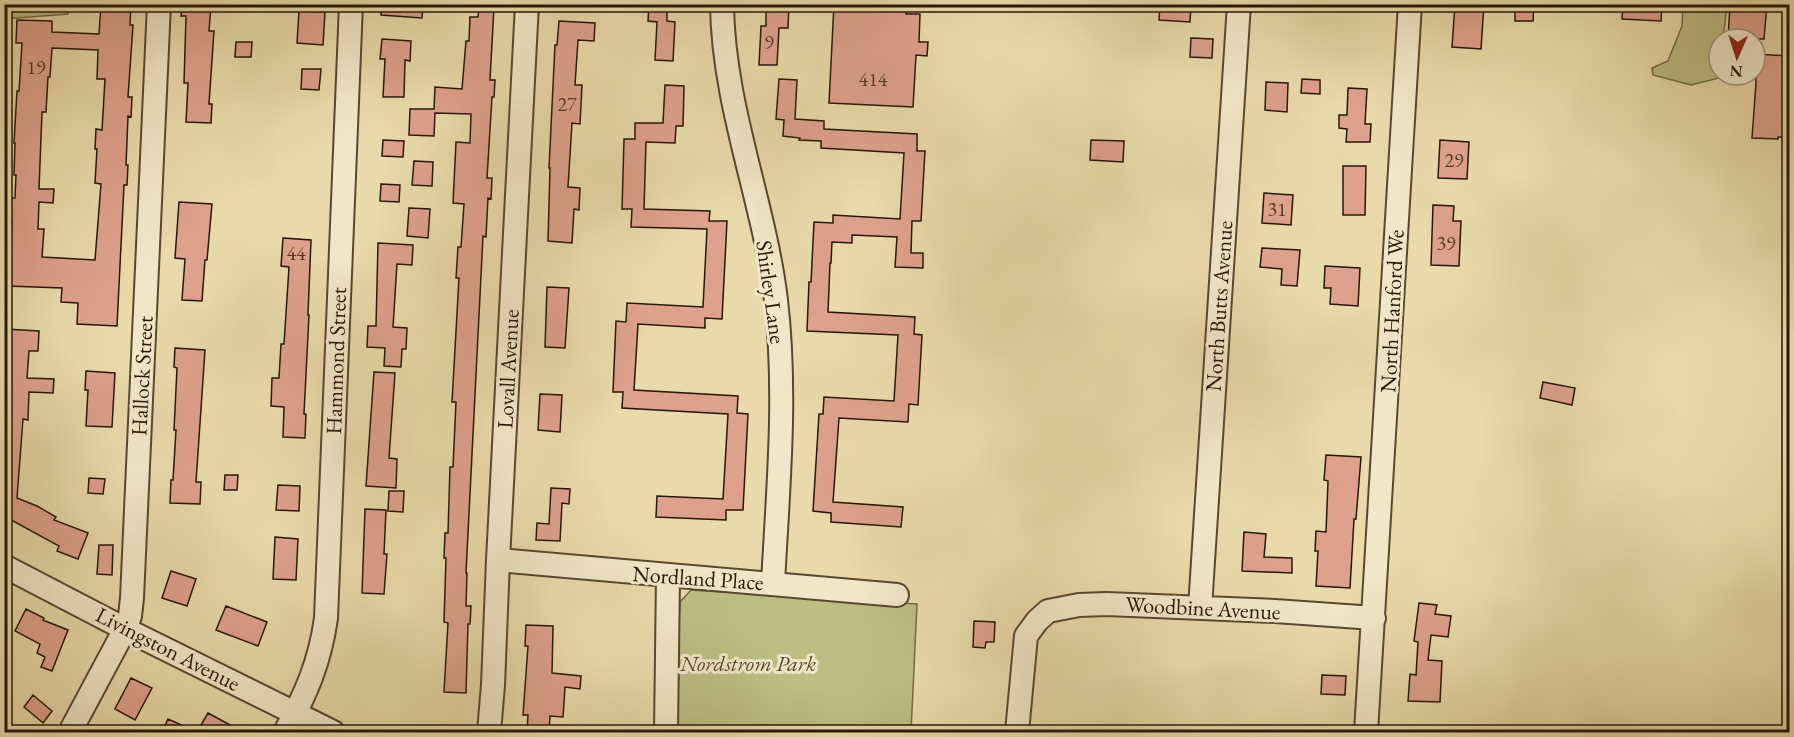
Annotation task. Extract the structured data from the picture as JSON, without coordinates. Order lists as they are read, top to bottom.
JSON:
{
  "streets": {
    "street": [
      "Shirley Lane",
      "North Butts Avenue",
      "North Hanford We",
      "Hammond Street",
      "Lovall Avenue",
      "Hallock Street",
      "Nordland Place",
      "Woodbine Avenue",
      "Livingston Avenue"
    ]
  },
  "crossings": [
    ["Shirley Lane", "Nordland Place"],
    ["North Butts Avenue", "Woodbine Avenue"],
    ["North Hanford We", "Woodbine Avenue"],
    ["Hammond Street", "Livingston Avenue"],
    ["Lovall Avenue", "Nordland Place"],
    ["Hallock Street", "Livingston Avenue"]
  ],
  "parks": ["Nordstrom Park"],
  "house_numbers": [
    "9",
    "19",
    "414",
    "27",
    "29",
    "31",
    "39",
    "44"
  ],
  "north": "bottom"
}
